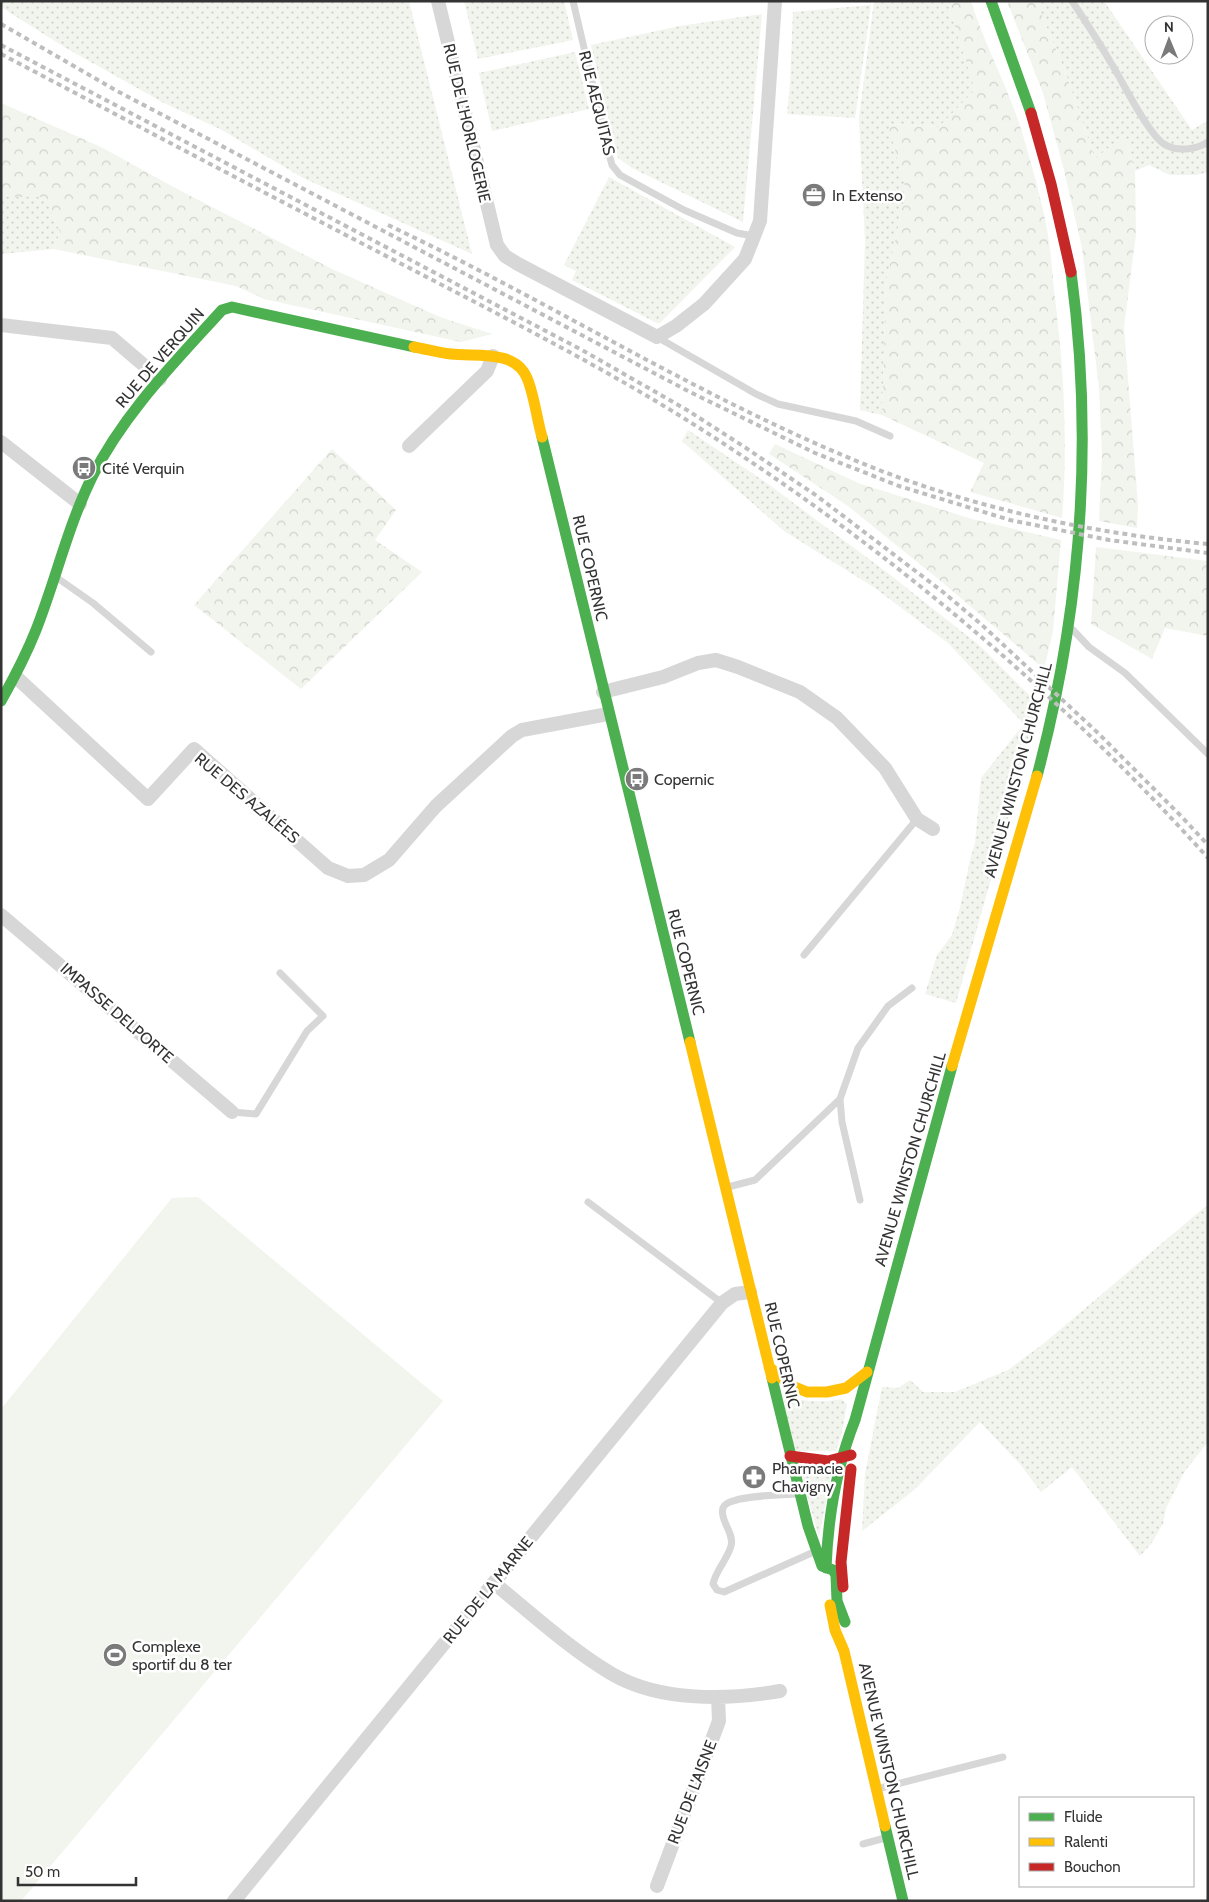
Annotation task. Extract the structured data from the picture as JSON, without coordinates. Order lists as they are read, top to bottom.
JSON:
{
  "streets": {
    "main road": ["RUE DE VERQUIN", "RUE COPERNIC", "AVENUE WINSTON CHURCHILL"],
    "street": [
      "RUE DE L'HORLOGERIE",
      "RUE DES AZALÉES",
      "IMPASSE DELPORTE",
      "RUE DE LA MARNE",
      "RUE DE L'AISNE"
    ],
    "lane": ["RUE AEQUITAS"]
  },
  "crossings": [
    ["RUE DE VERQUIN", "RUE COPERNIC"],
    ["RUE DE VERQUIN", "RUE DES AZALÉES"],
    ["RUE COPERNIC", "AVENUE WINSTON CHURCHILL"],
    ["RUE COPERNIC", "RUE DES AZALÉES"],
    ["RUE COPERNIC", "RUE DE LA MARNE"]
  ],
  "places": {
    "office": ["In Extenso"],
    "bus stop": ["Cité Verquin", "Copernic"],
    "pharmacy": ["Pharmacie Chavigny"],
    "sports": ["Complexe sportif du 8 ter"]
  },
  "legend": ["Fluide", "Ralenti", "Bouchon"],
  "scale_bar": "50 m",
  "north": "top"
}
